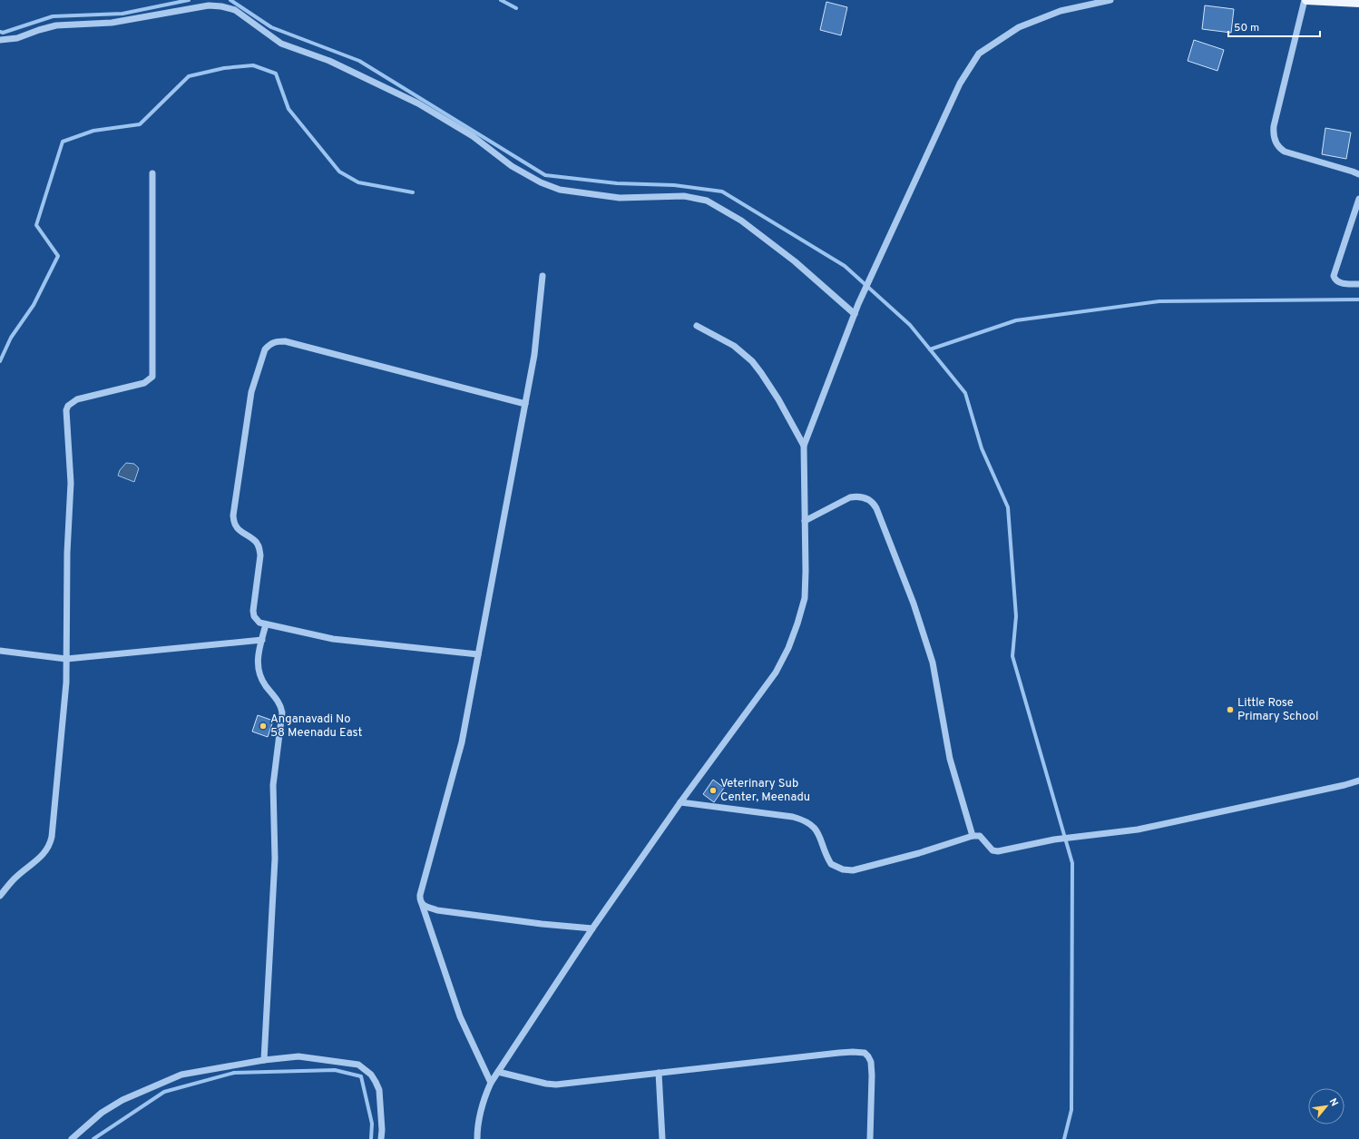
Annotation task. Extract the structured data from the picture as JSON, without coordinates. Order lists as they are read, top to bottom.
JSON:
{
  "places": ["Little Rose Primary School", "Anganavadi No 58 Meenadu East", "Veterinary Sub Center, Meenadu"],
  "scale_bar": "50 m",
  "north": "top right"
}
